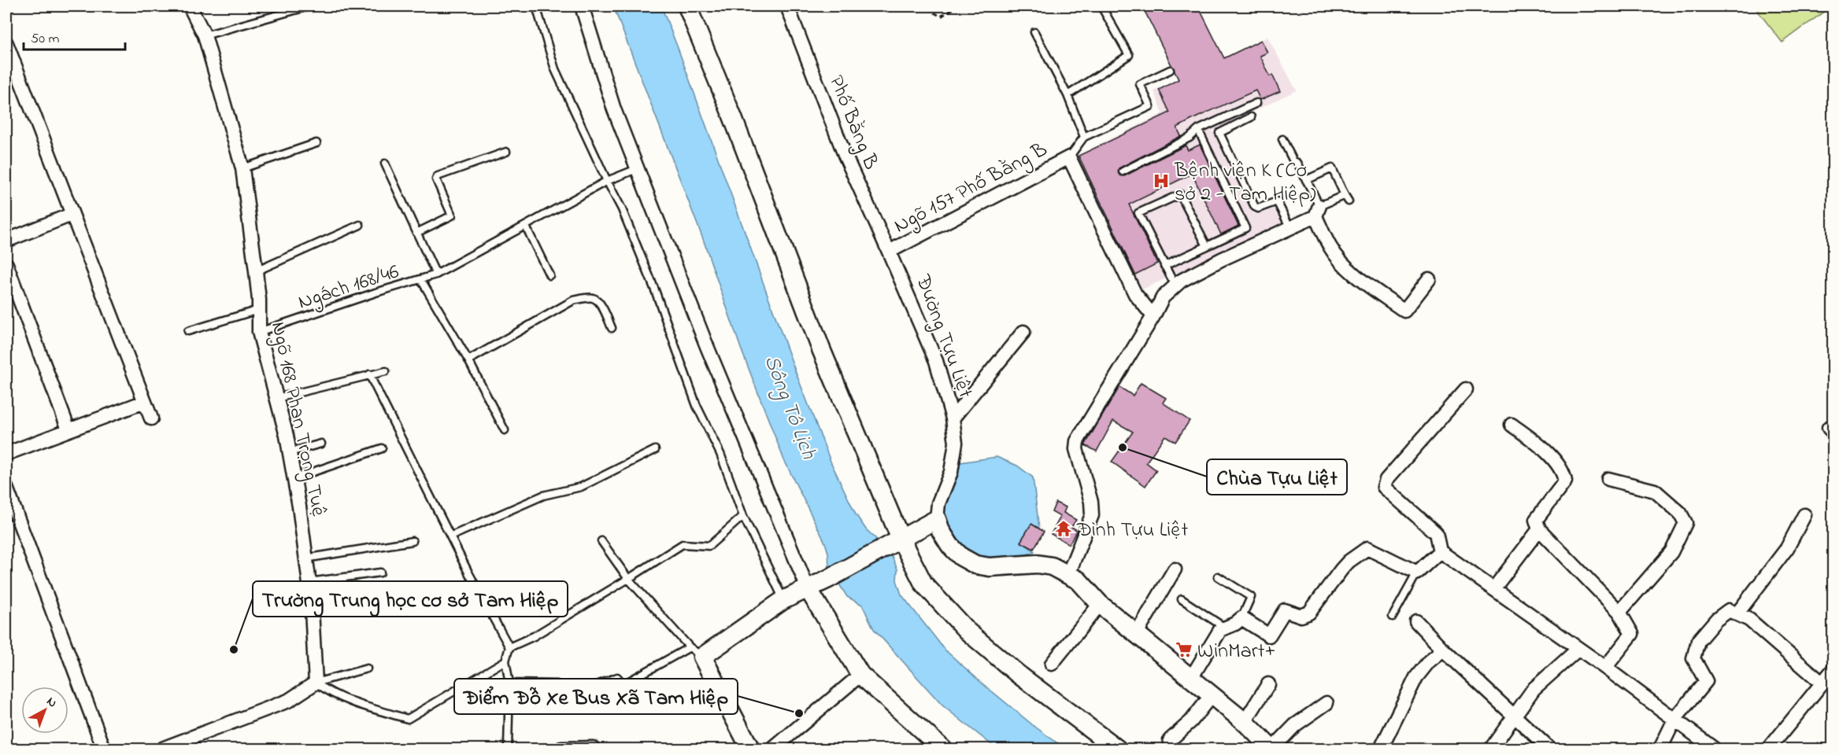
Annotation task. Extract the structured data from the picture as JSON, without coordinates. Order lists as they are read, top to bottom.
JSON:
{
  "streets": {
    "street": [
      "Phố Bằng B",
      "Ngõ 157 Phố Bằng B",
      "Đường Tựu Liệt",
      "Ngõ 168 Phan Trọng Tuệ"
    ],
    "lane": ["Ngách 168/46"]
  },
  "crossings": [
    ["Phố Bằng B", "Ngõ 157 Phố Bằng B"],
    ["Phố Bằng B", "Đường Tựu Liệt"],
    ["Ngõ 157 Phố Bằng B", "Đường Tựu Liệt"],
    ["Ngách 168/46", "Ngõ 168 Phan Trọng Tuệ"]
  ],
  "water": ["Sông Tô Lịch"],
  "places": {
    "hospital": ["Bệnh viện K (Cơ sở 2 - Tam Hiệp)"],
    "other": ["Chùa Tựu Liệt", "Trường Trung học cơ sở Tam Hiệp", "Điểm Đỗ Xe Bus Xã Tam Hiệp"],
    "temple": ["Đình Tựu Liệt"],
    "supermarket": ["WinMart+"]
  },
  "scale_bar": "50 m",
  "north": "top right"
}
